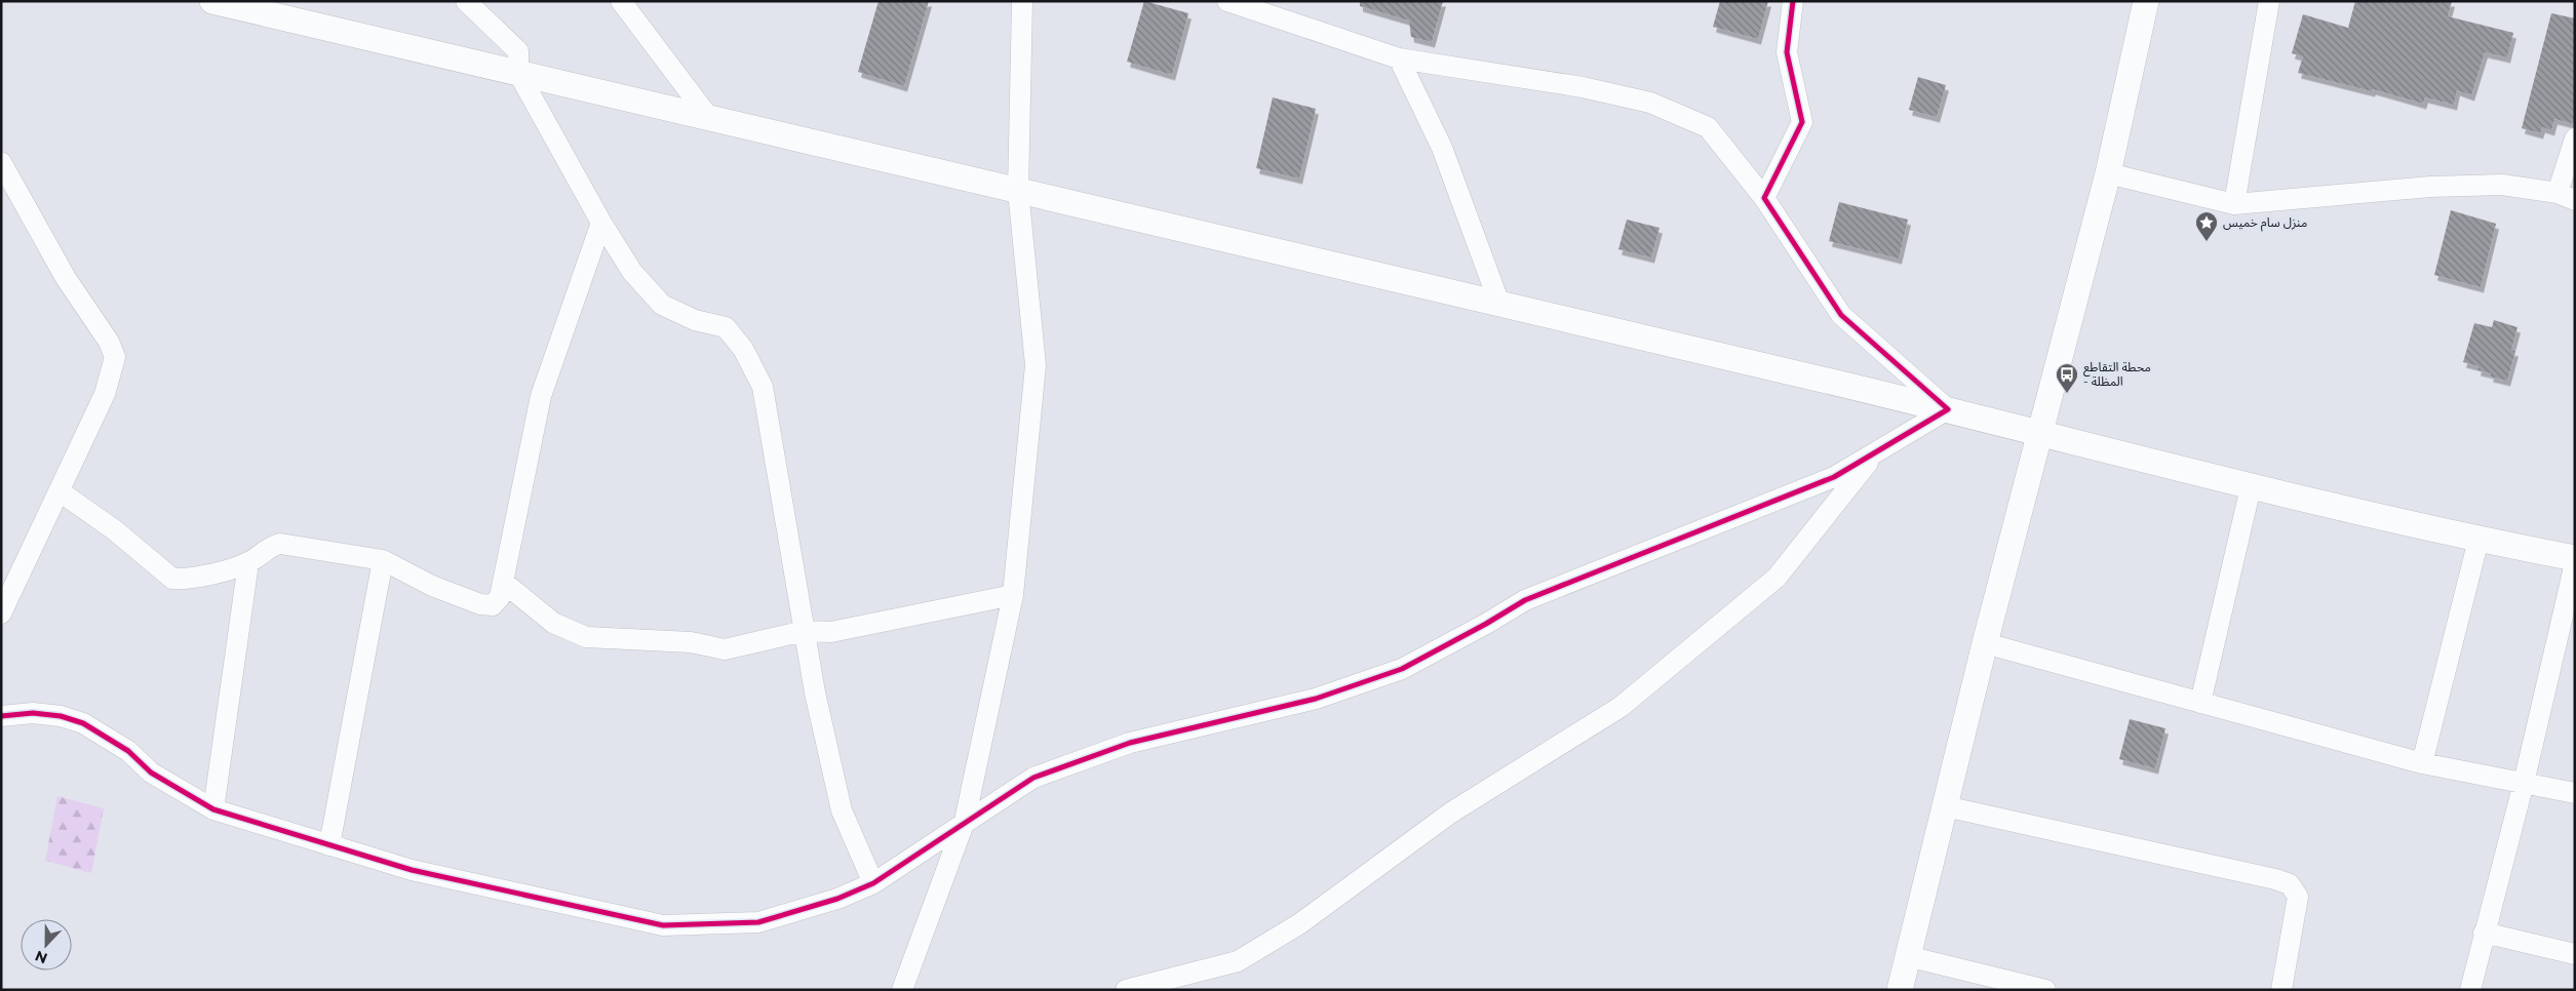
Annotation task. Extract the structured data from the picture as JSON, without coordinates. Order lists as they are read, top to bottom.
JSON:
{
  "places": {
    "place": ["منزل سام خميس"],
    "bus stop": ["محطة التقاطع - المظلة"]
  },
  "north": "bottom"
}
